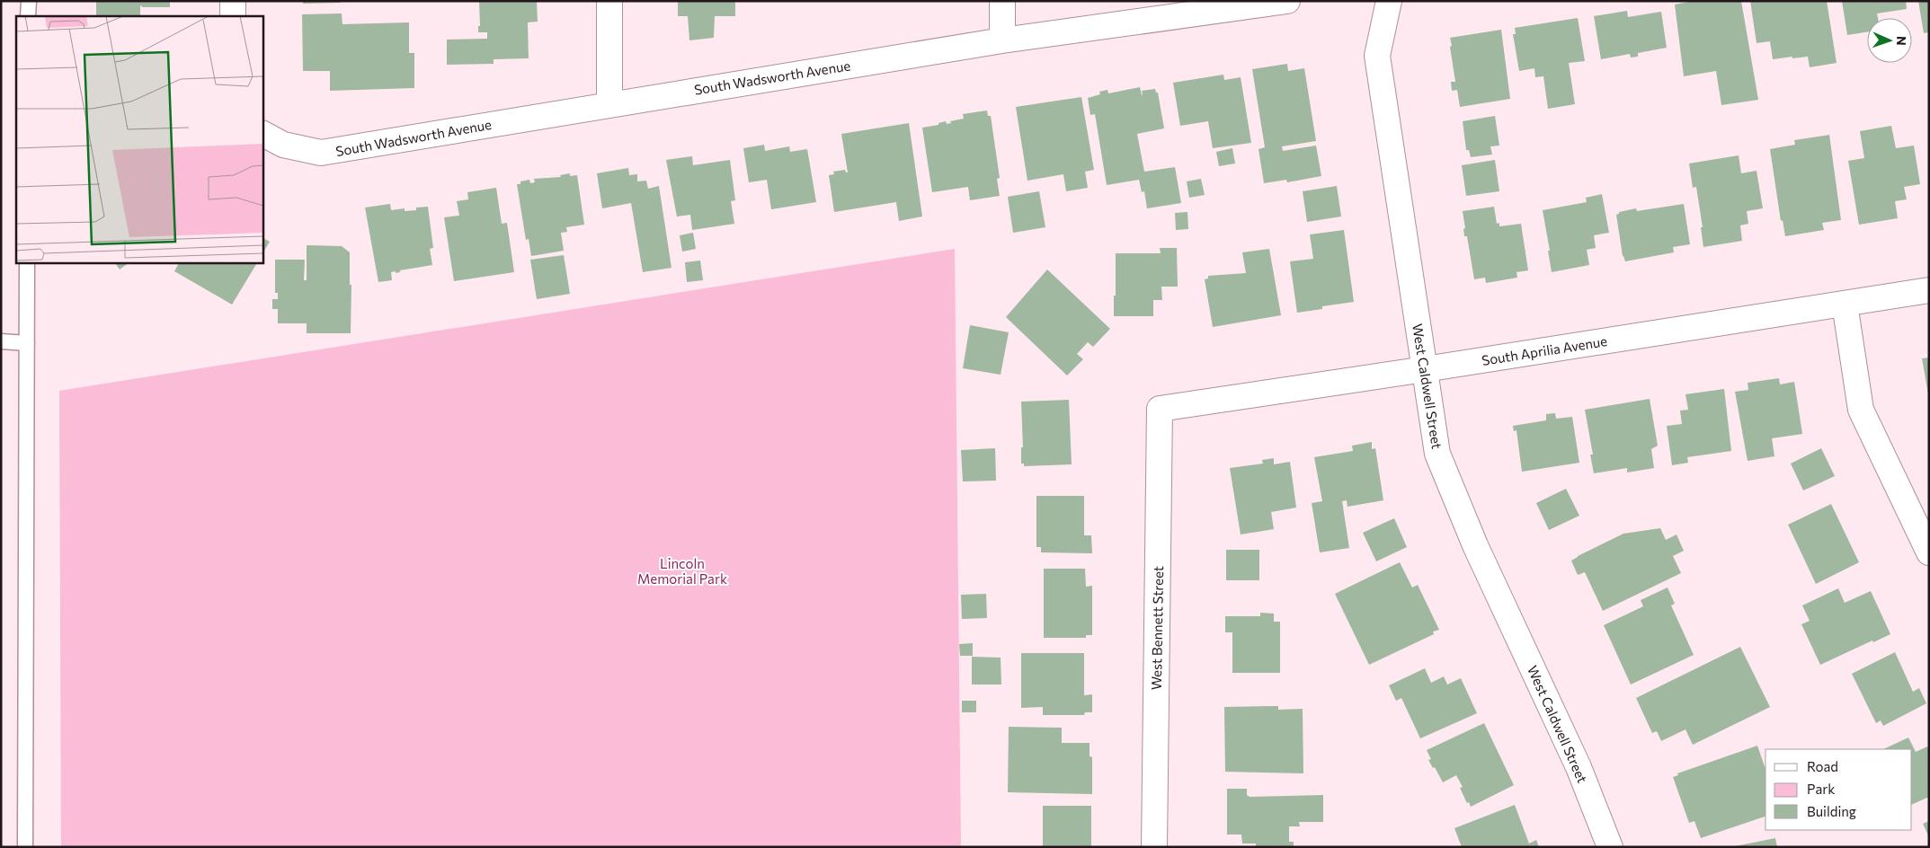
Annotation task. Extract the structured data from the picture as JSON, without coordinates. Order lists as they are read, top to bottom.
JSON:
{
  "streets": {
    "street": [
      "South Wadsworth Avenue",
      "South Aprilia Avenue",
      "West Caldwell Street",
      "West Bennett Street"
    ]
  },
  "crossings": [
    ["South Aprilia Avenue", "West Caldwell Street"],
    ["South Aprilia Avenue", "West Bennett Street"]
  ],
  "parks": ["Lincoln Memorial Park"],
  "legend": ["Road", "Park", "Building"],
  "north": "right"
}
